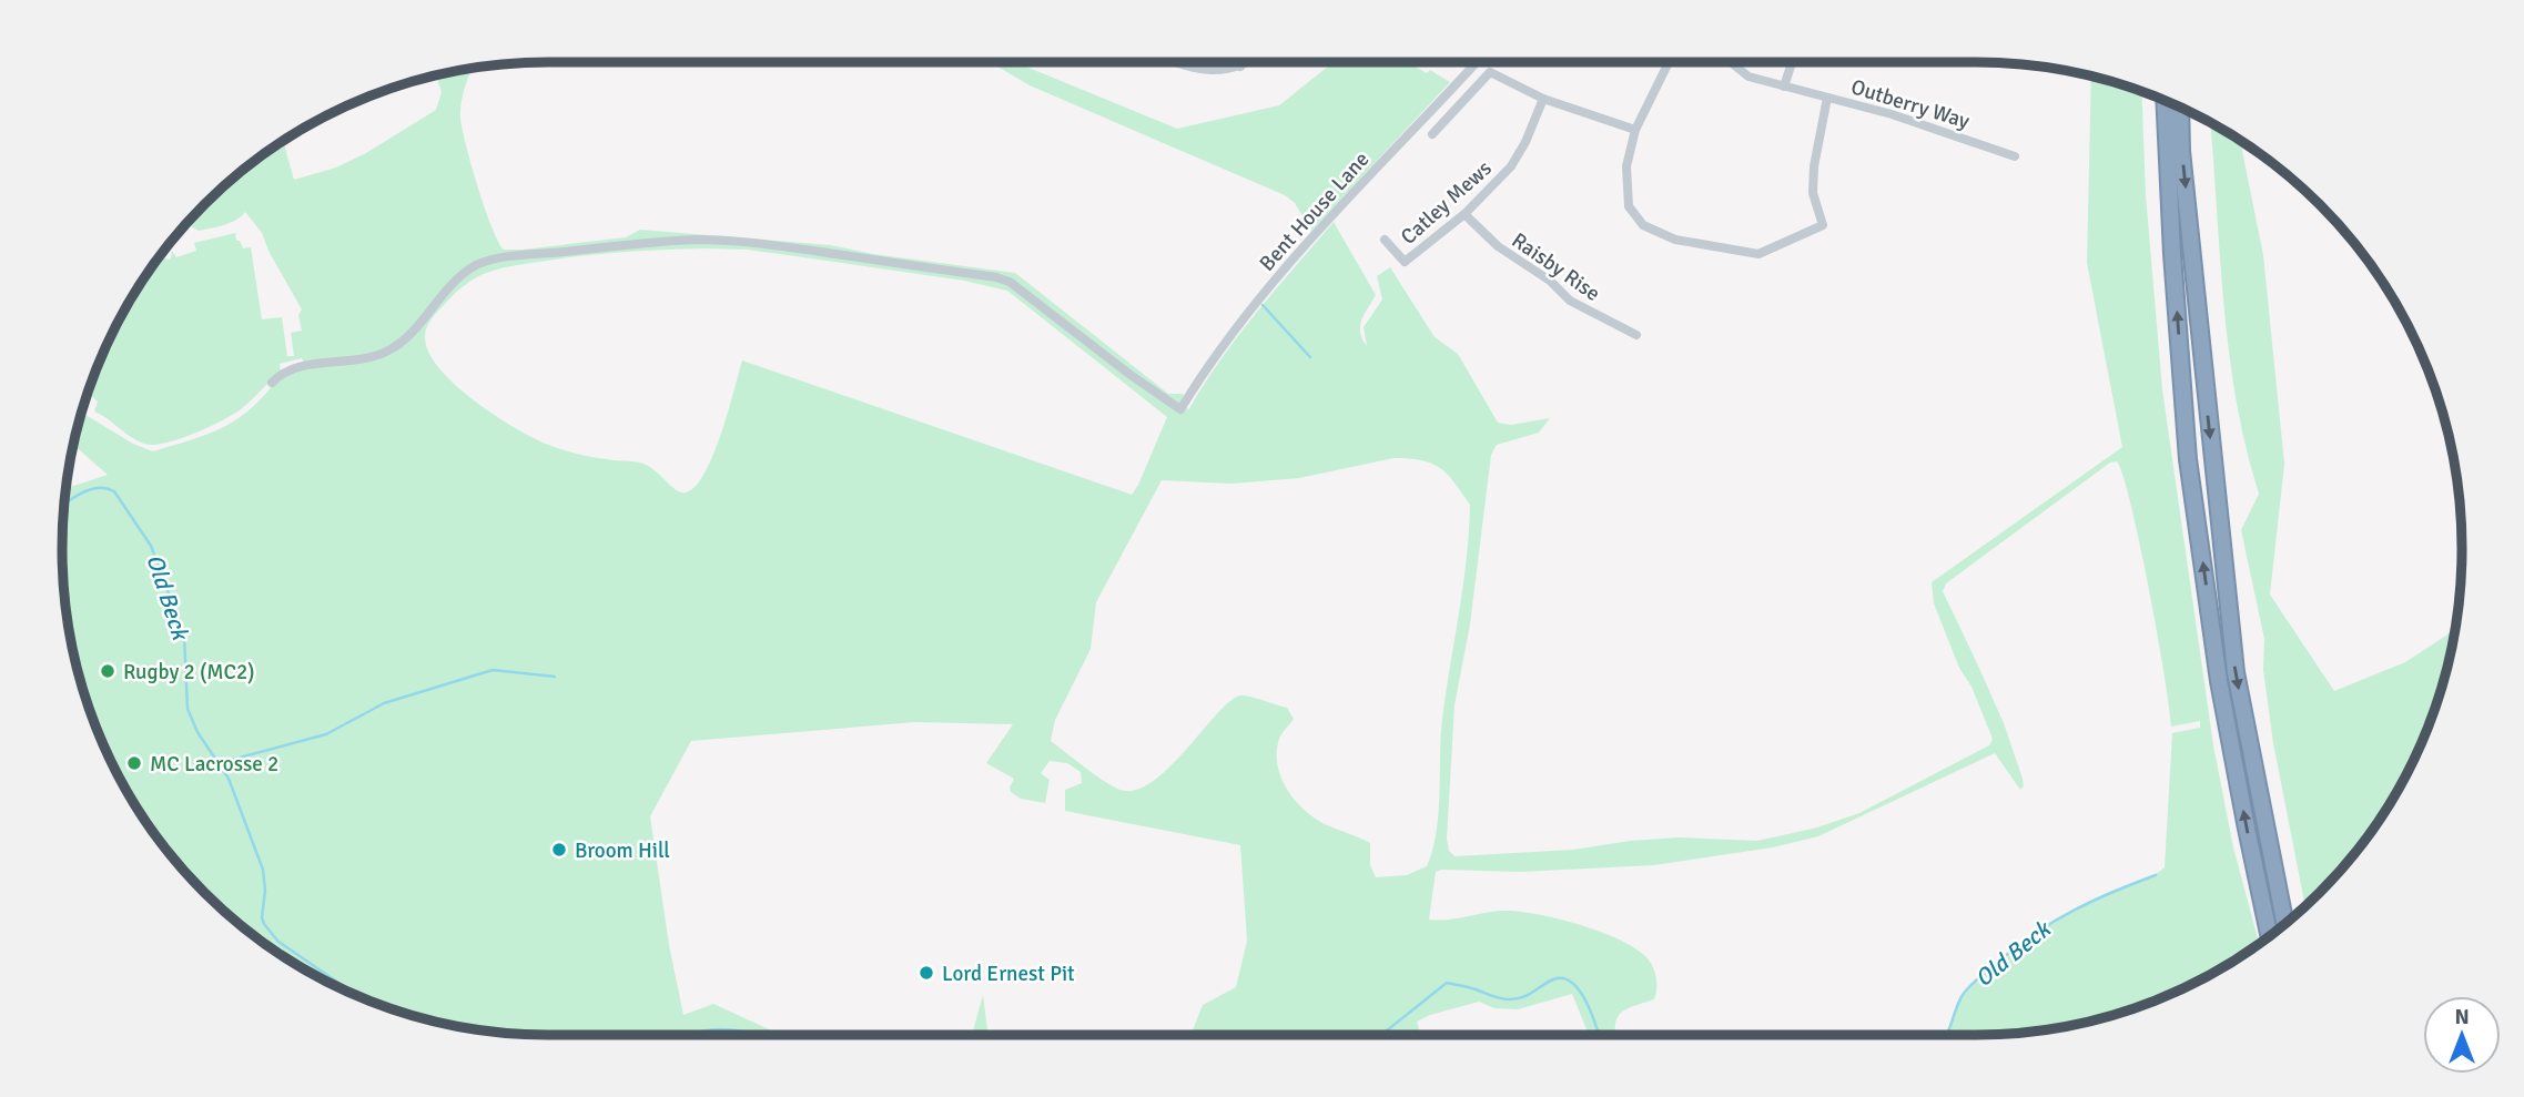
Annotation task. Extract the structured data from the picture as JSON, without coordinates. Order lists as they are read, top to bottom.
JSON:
{
  "streets": {
    "street": [
      "Outberry Way",
      "Catley Mews",
      "Bent House Lane",
      "Raisby Rise"
    ]
  },
  "crossings": [
    ["Catley Mews", "Raisby Rise"]
  ],
  "water": ["Old Beck"],
  "places": [
    "Rugby 2 (MC2)",
    "MC Lacrosse 2",
    "Broom Hill",
    "Lord Ernest Pit"
  ],
  "north": "top"
}
